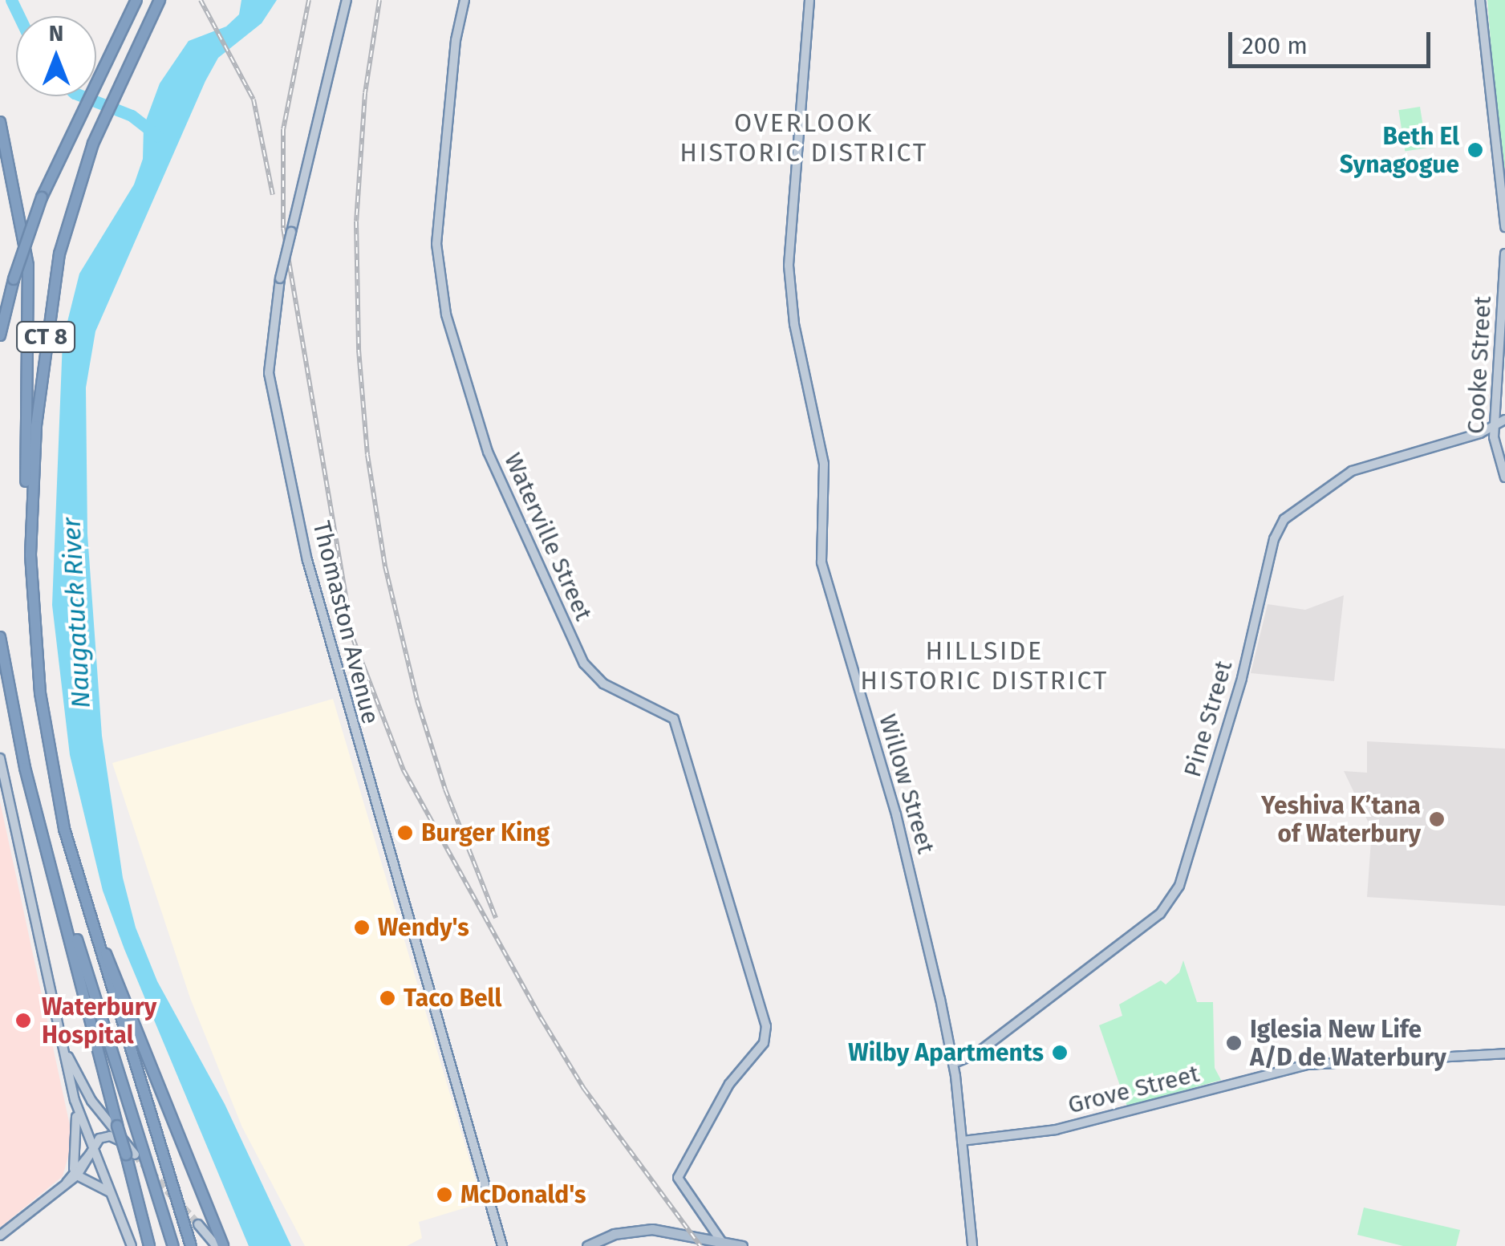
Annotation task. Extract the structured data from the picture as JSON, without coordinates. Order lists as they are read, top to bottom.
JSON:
{
  "streets": {
    "highway": ["CT 8"],
    "street": [
      "Cooke Street",
      "Waterville Street",
      "Thomaston Avenue",
      "Pine Street",
      "Willow Street",
      "Grove Street"
    ]
  },
  "crossings": [
    ["Cooke Street", "Pine Street"],
    ["Pine Street", "Willow Street"],
    ["Willow Street", "Grove Street"]
  ],
  "districts": ["OVERLOOK HISTORIC DISTRICT", "HILLSIDE HISTORIC DISTRICT"],
  "water": ["Naugatuck River"],
  "places": [
    "Beth El Synagogue",
    "Yeshiva K’tana of Waterbury",
    "Burger King",
    "Wendy's",
    "Taco Bell",
    "Waterbury Hospital",
    "Iglesia New Life A/D de Waterbury",
    "Wilby Apartments",
    "McDonald's"
  ],
  "scale_bar": "200 m",
  "north": "top"
}
